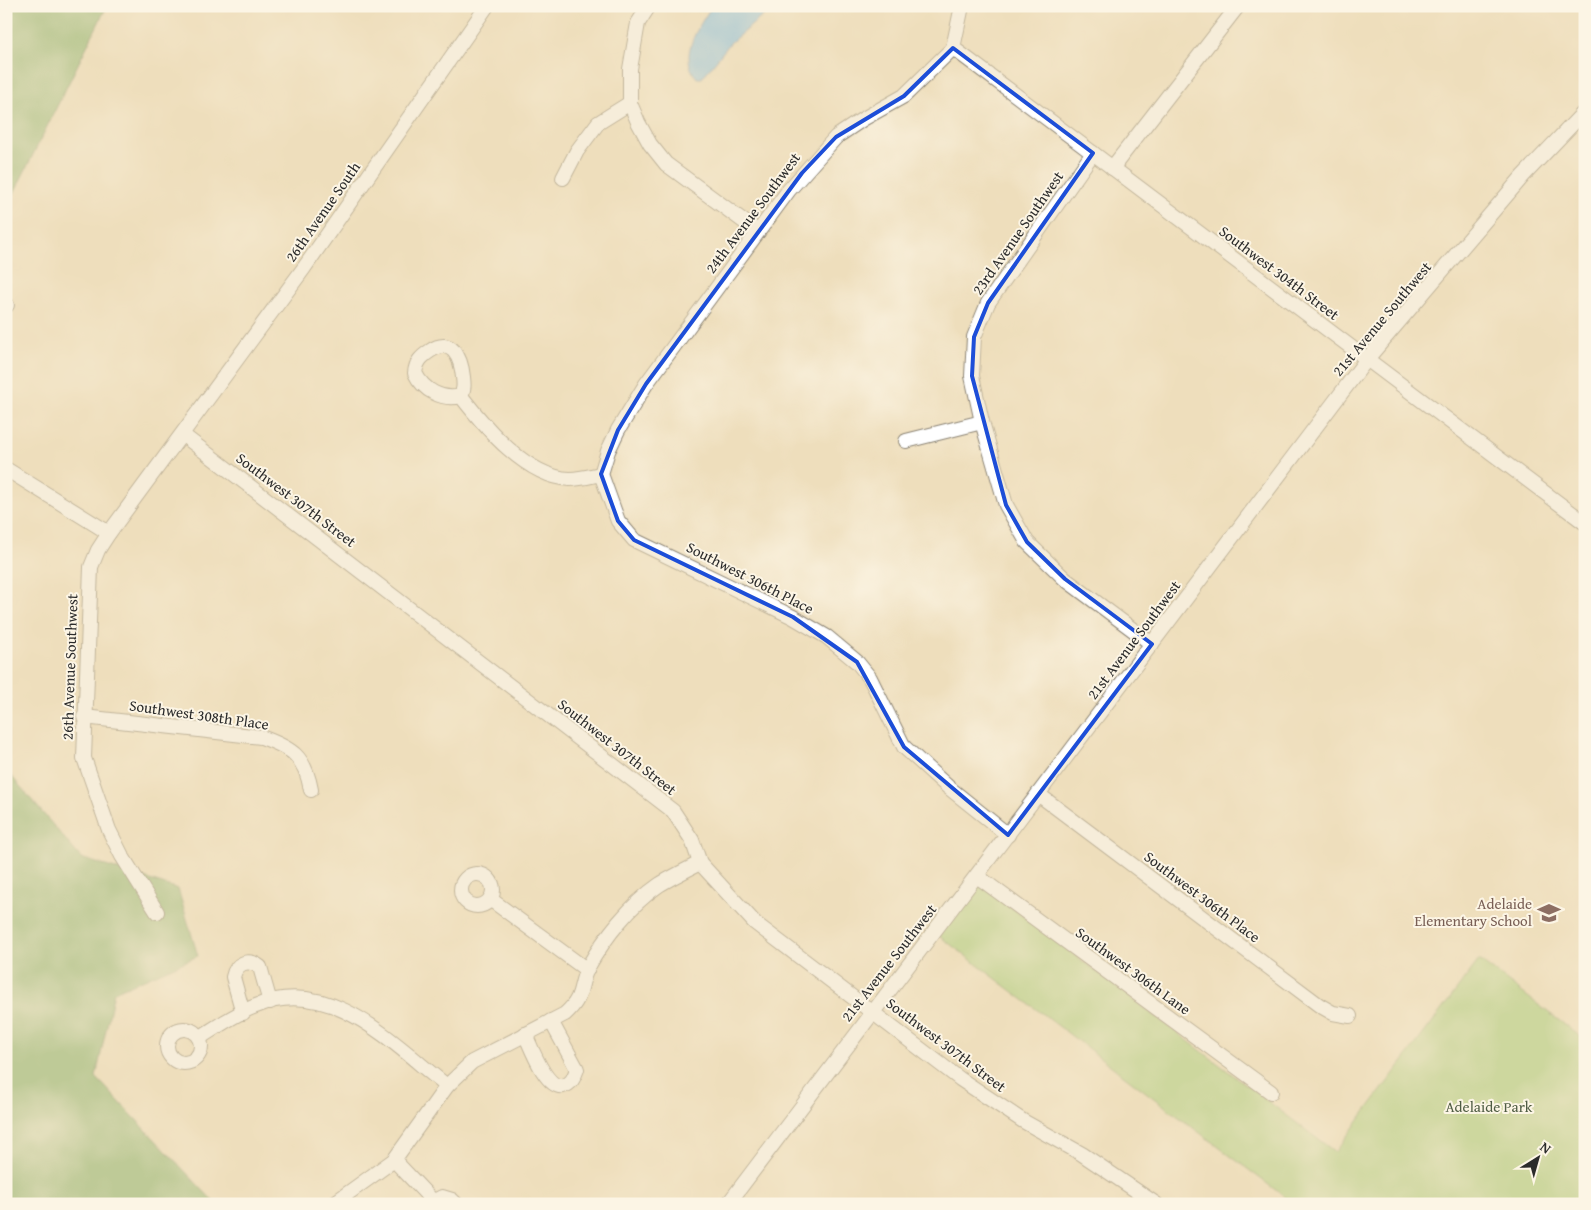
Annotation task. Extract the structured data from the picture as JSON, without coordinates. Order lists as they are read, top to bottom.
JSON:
{
  "streets": {
    "street": [
      "26th Avenue South",
      "24th Avenue Southwest",
      "23rd Avenue Southwest",
      "Southwest 304th Street",
      "21st Avenue Southwest",
      "Southwest 307th Street",
      "Southwest 306th Place",
      "26th Avenue Southwest",
      "Southwest 308th Place",
      "Southwest 306th Lane"
    ]
  },
  "crossings": [
    ["26th Avenue South", "Southwest 307th Street"],
    ["26th Avenue South", "26th Avenue Southwest"],
    ["24th Avenue Southwest", "Southwest 304th Street"],
    ["24th Avenue Southwest", "Southwest 306th Place"],
    ["23rd Avenue Southwest", "Southwest 304th Street"],
    ["23rd Avenue Southwest", "21st Avenue Southwest"],
    ["Southwest 304th Street", "21st Avenue Southwest"],
    ["21st Avenue Southwest", "Southwest 307th Street"],
    ["21st Avenue Southwest", "Southwest 306th Place"],
    ["21st Avenue Southwest", "Southwest 306th Lane"],
    ["Southwest 307th Street", "26th Avenue Southwest"],
    ["26th Avenue Southwest", "Southwest 308th Place"]
  ],
  "parks": ["Adelaide Park"],
  "places": {
    "school or university": ["Adelaide Elementary School"]
  },
  "north": "top right"
}
